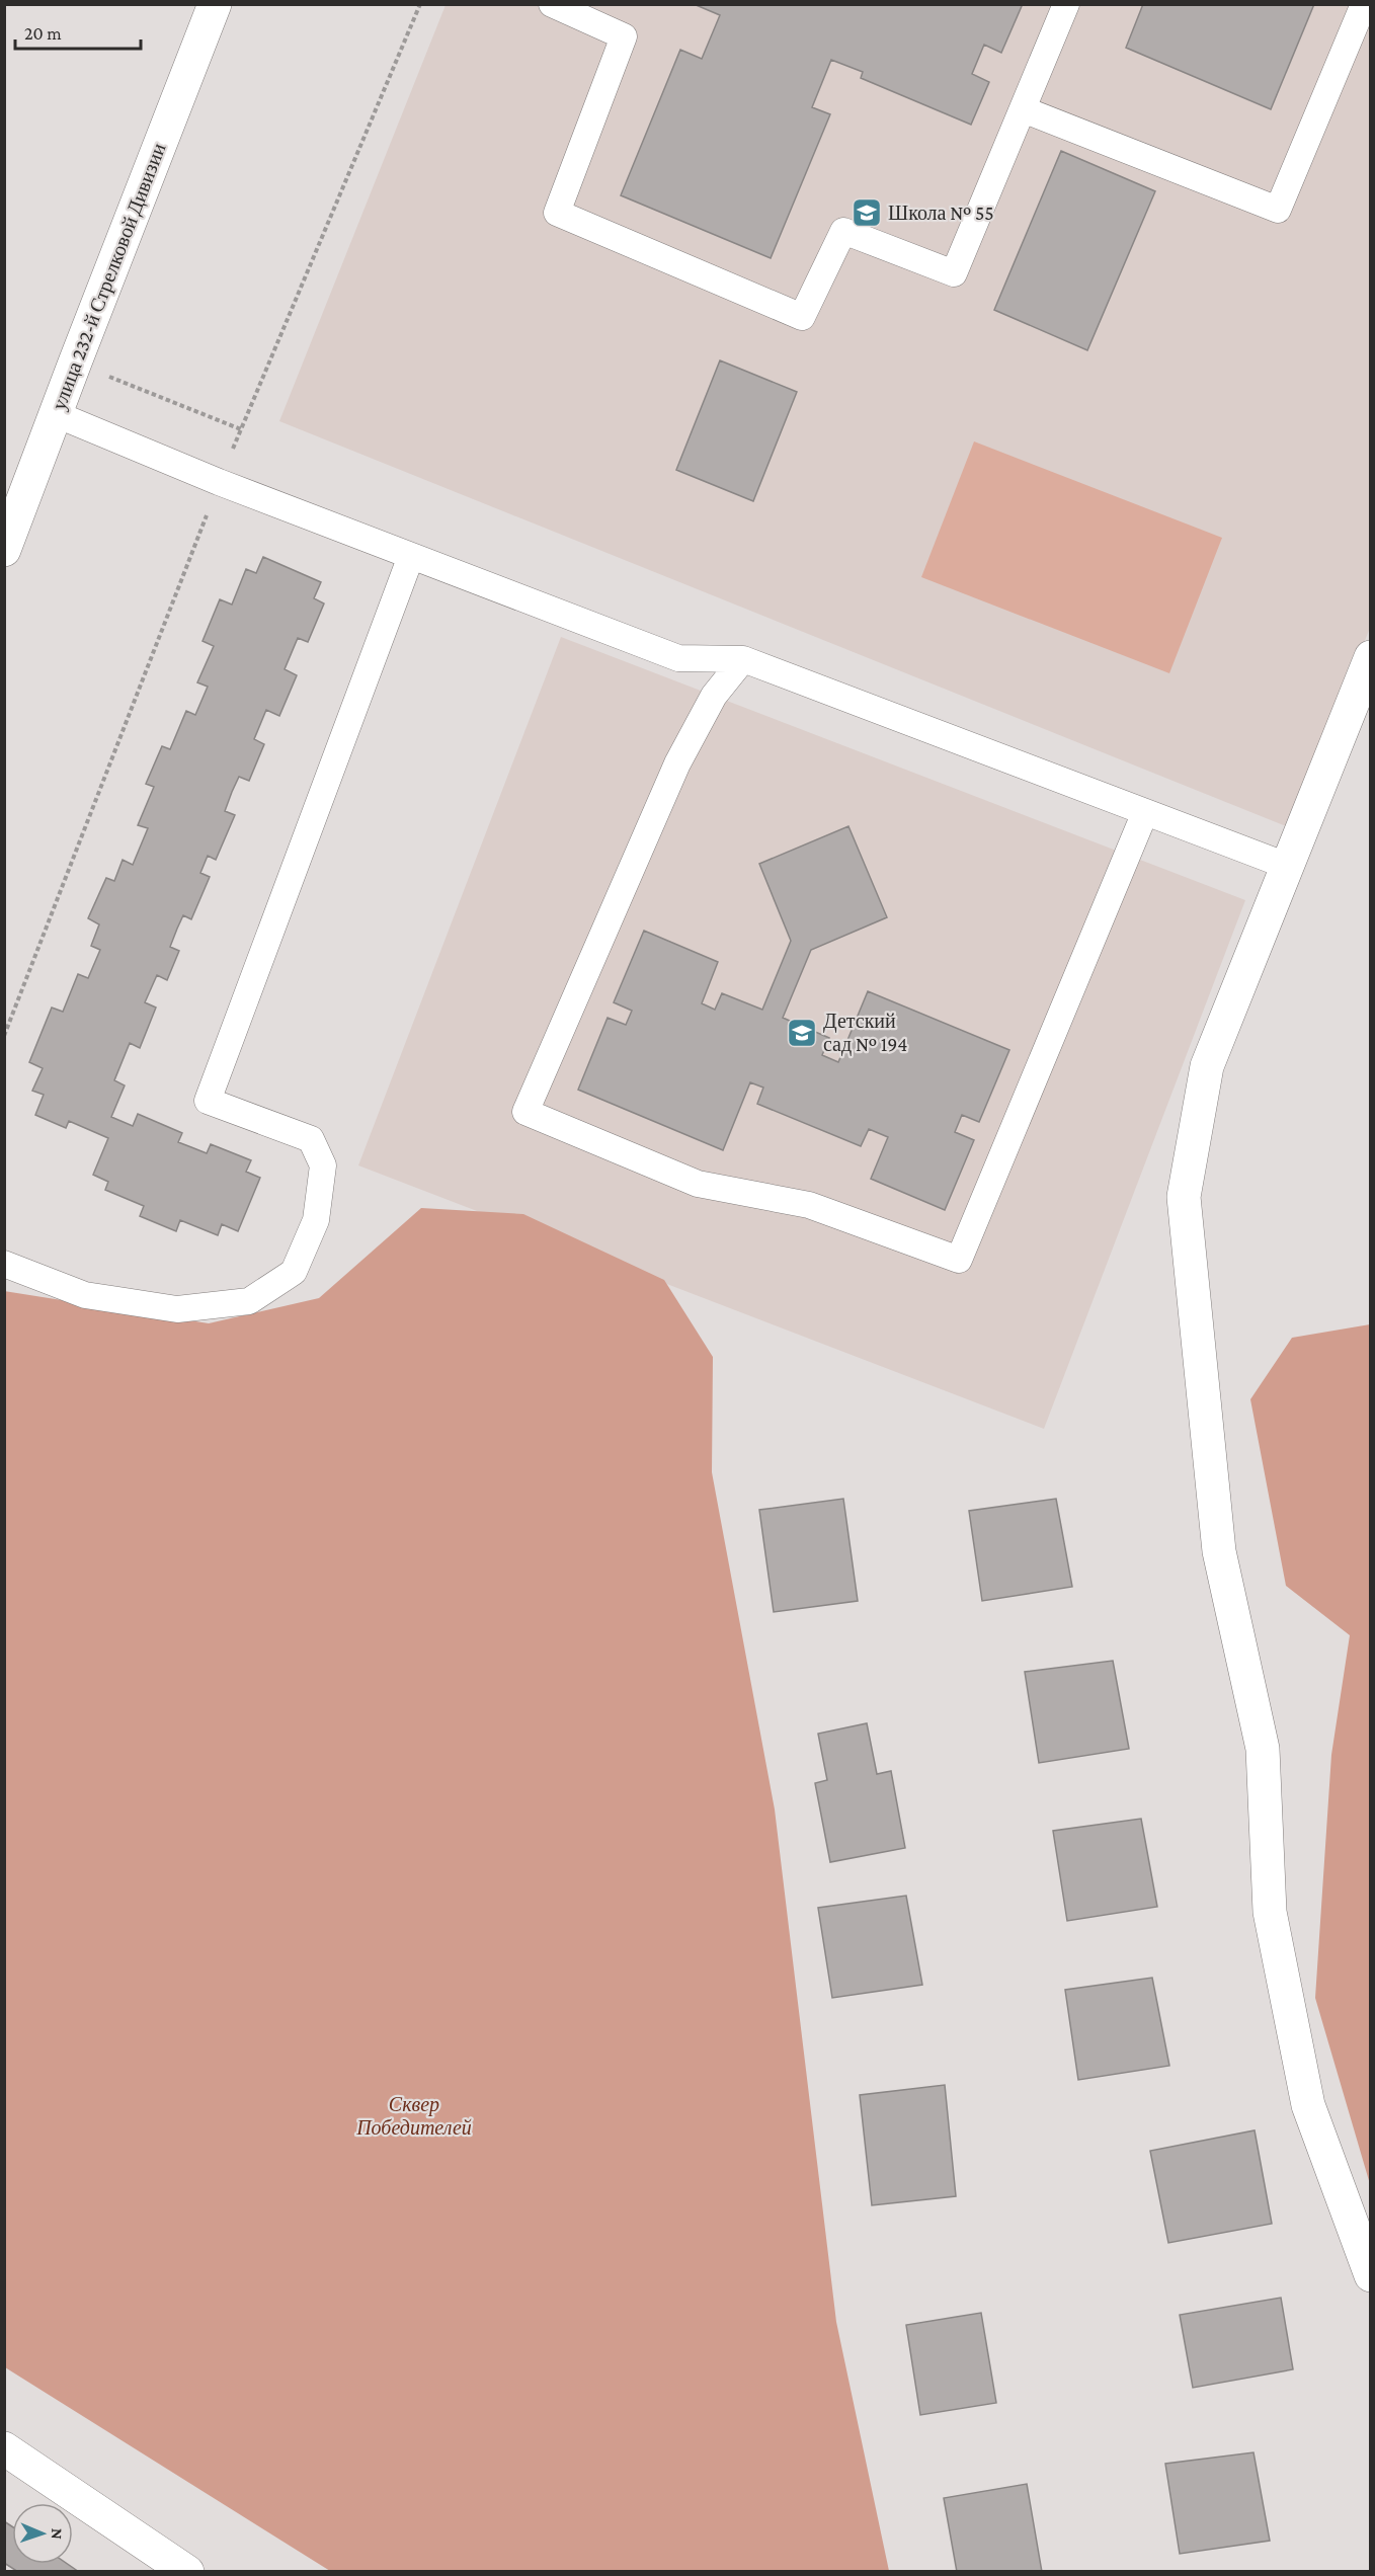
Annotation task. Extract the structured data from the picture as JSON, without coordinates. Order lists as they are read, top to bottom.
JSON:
{
  "streets": {
    "street": ["улица 232-й Стрелковой Дивизии"]
  },
  "parks": ["Сквер Победителей"],
  "places": {
    "school or university": ["Школа № 55", "Детский сад № 194"]
  },
  "scale_bar": "20 m",
  "north": "right"
}
